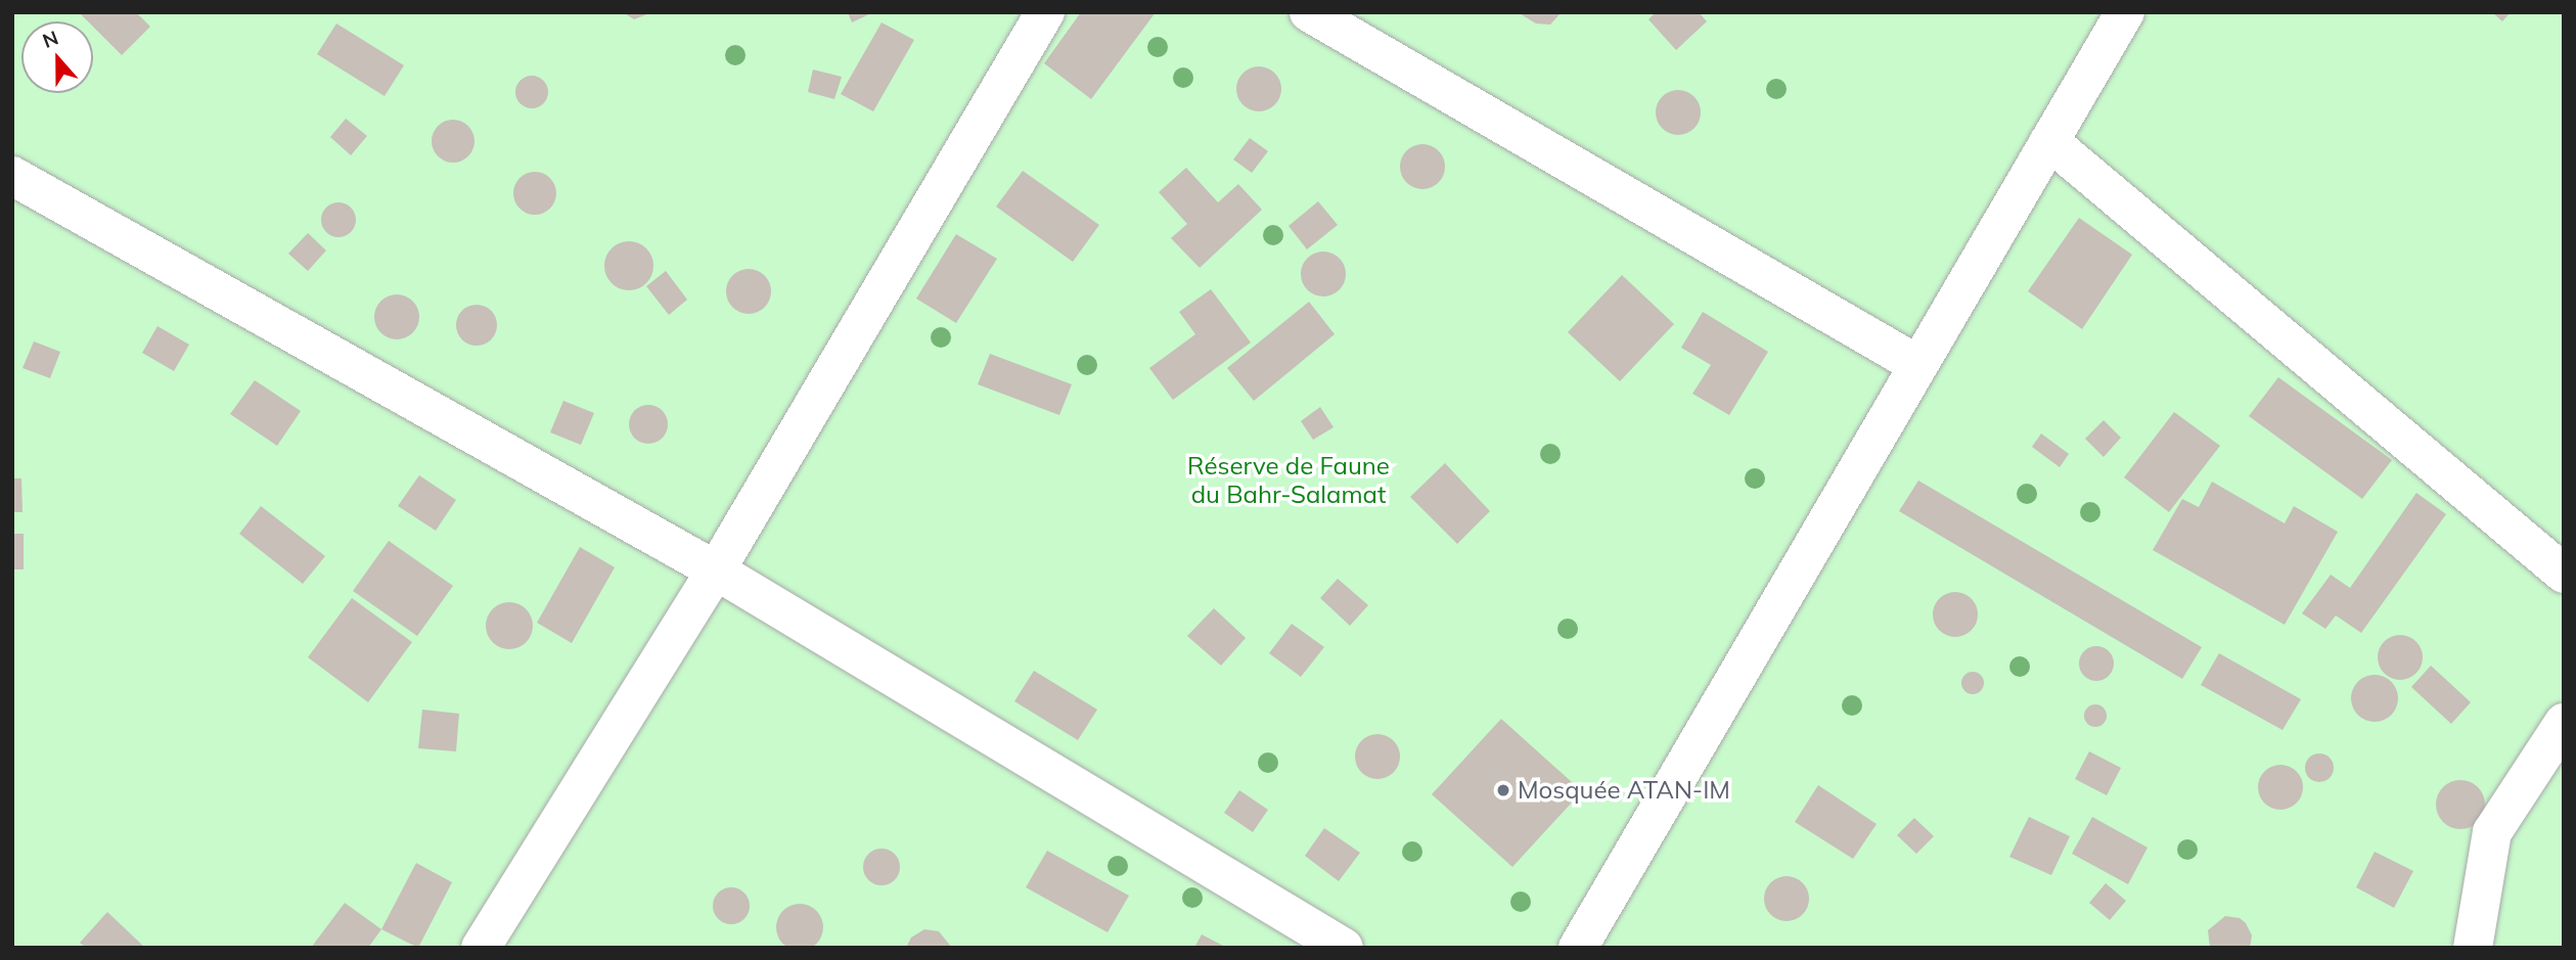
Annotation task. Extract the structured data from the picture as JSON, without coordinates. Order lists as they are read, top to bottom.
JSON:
{
  "parks": ["Réserve de Faune du Bahr-Salamat"],
  "places": ["Mosquée ATAN-IM"],
  "north": "top"
}
